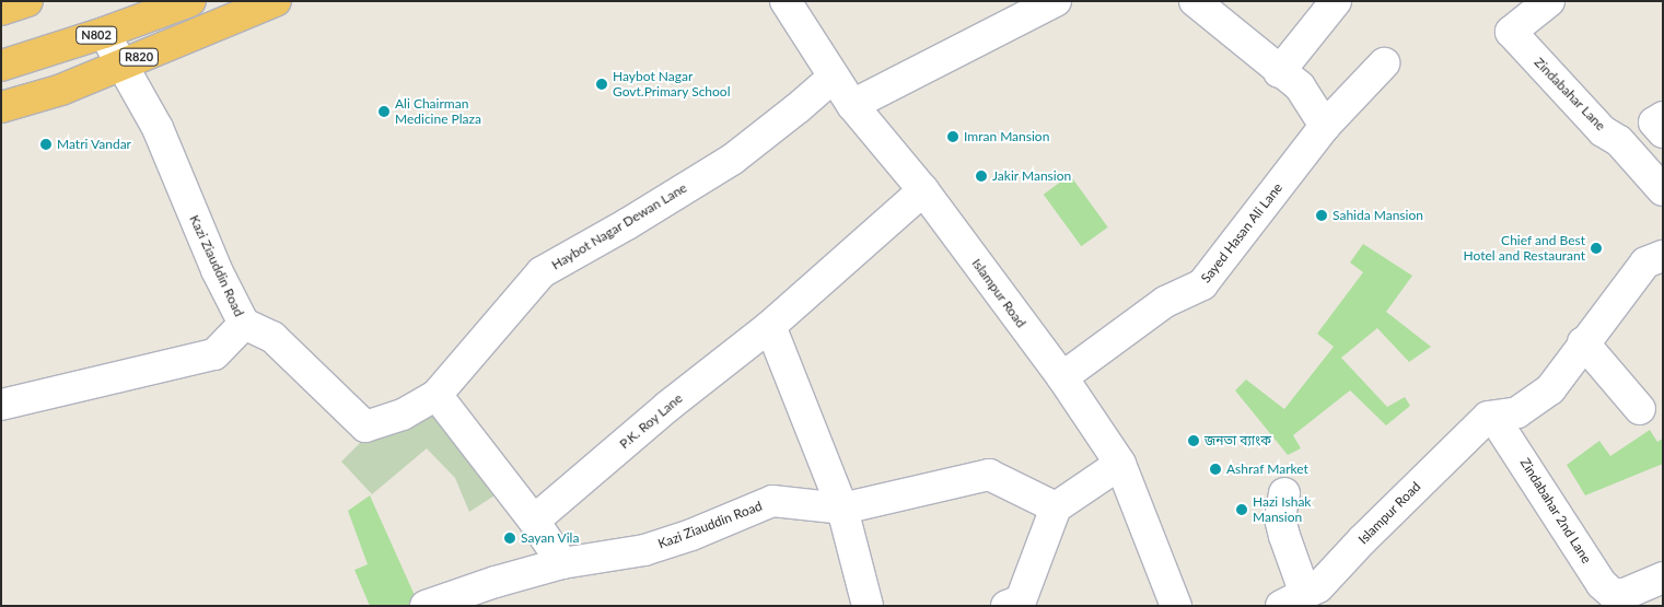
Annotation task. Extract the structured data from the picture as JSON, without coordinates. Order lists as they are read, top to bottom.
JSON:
{
  "streets": {
    "highway": ["N802", "R820"],
    "street": [
      "Zindabahar Lane",
      "Haybot Nagar Dewan Lane",
      "Sayed Hasan Ali Lane",
      "Kazi Ziauddin Road",
      "Islampur Road",
      "P.K. Roy Lane",
      "Zindabahar 2nd Lane"
    ]
  },
  "crossings": [
    ["N802", "Kazi Ziauddin Road"],
    ["R820", "Kazi Ziauddin Road"],
    ["Haybot Nagar Dewan Lane", "Kazi Ziauddin Road"],
    ["Haybot Nagar Dewan Lane", "Islampur Road"],
    ["Sayed Hasan Ali Lane", "Islampur Road"],
    ["Islampur Road", "P.K. Roy Lane"],
    ["Islampur Road", "Zindabahar 2nd Lane"]
  ],
  "places": [
    "Haybot Nagar Govt.Primary School",
    "Ali Chairman Medicine Plaza",
    "Imran Mansion",
    "Matri Vandar",
    "Jakir Mansion",
    "Sahida Mansion",
    "Chief and Best Hotel and Restaurant",
    "জনতা ব্যাংক",
    "Ashraf Market",
    "Hazi Ishak Mansion",
    "Sayan Vila"
  ]
}
